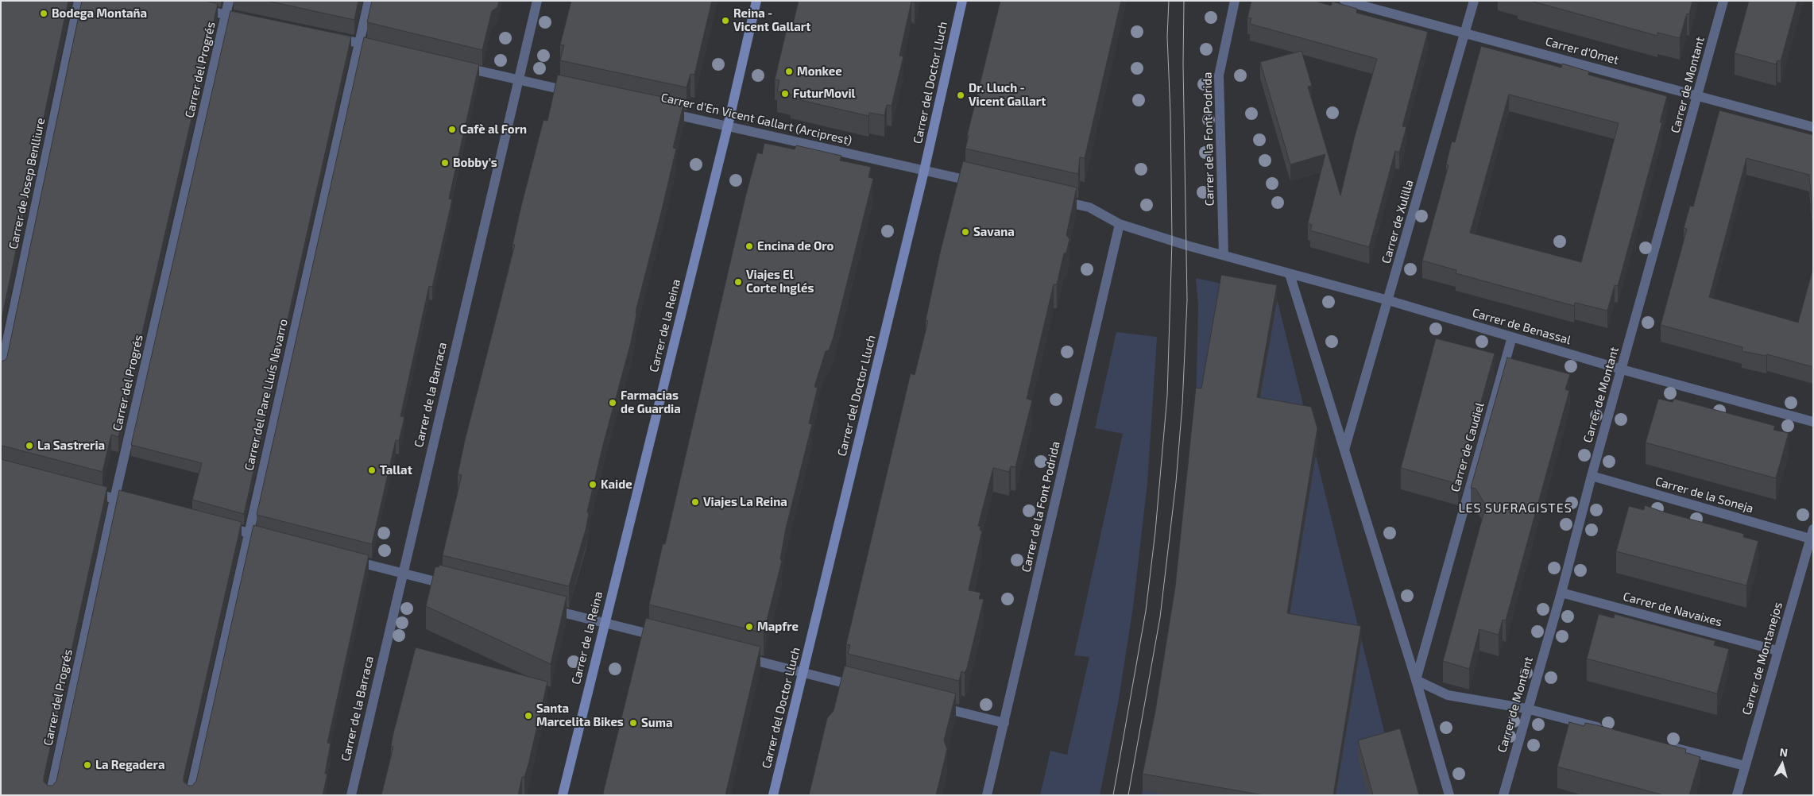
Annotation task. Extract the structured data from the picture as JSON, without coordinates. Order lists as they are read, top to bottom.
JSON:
{
  "streets": {
    "street": [
      "Carrer d'Omet",
      "Carrer del Progrés",
      "Carrer del Doctor Lluch",
      "Carrer de Montant",
      "Carrer d'En Vicent Gallart (Arciprest)",
      "Carrer de la Font Podrida",
      "Carrer de Josep Benlliure",
      "Carrer de Xulilla",
      "Carrer de la Reina",
      "Carrer de Benassal",
      "Carrer del Pare Lluís Navarro",
      "Carrer de la Barraca",
      "Carrer de Caudiel",
      "Carrer de la Soneja",
      "Carrer de Navaixes",
      "Carrer de Montanejos"
    ]
  },
  "crossings": [
    ["Carrer d'Omet", "Carrer de Montant"],
    ["Carrer d'Omet", "Carrer de Xulilla"],
    ["Carrer del Doctor Lluch", "Carrer d'En Vicent Gallart (Arciprest)"],
    ["Carrer de Montant", "Carrer de Benassal"],
    ["Carrer de Montant", "Carrer de la Soneja"],
    ["Carrer de Montant", "Carrer de Navaixes"],
    ["Carrer d'En Vicent Gallart (Arciprest)", "Carrer de la Reina"],
    ["Carrer de la Font Podrida", "Carrer de Benassal"],
    ["Carrer de Xulilla", "Carrer de Benassal"],
    ["Carrer de Benassal", "Carrer de Caudiel"],
    ["Carrer de la Soneja", "Carrer de Montanejos"],
    ["Carrer de Navaixes", "Carrer de Montanejos"]
  ],
  "districts": ["LES SUFRAGISTES"],
  "places": [
    "Bodega Montaña",
    "Reina - Vicent Gallart",
    "Monkee",
    "FuturMovil",
    "Dr. Lluch - Vicent Gallart",
    "Cafè al Forn",
    "Bobby’s",
    "Savana",
    "Encina de Oro",
    "Viajes El Corte Inglés",
    "Farmacias de Guardia",
    "La Sastreria",
    "Tallat",
    "Kaide",
    "Viajes La Reina",
    "Mapfre",
    "Santa Marcelita Bikes",
    "Suma",
    "La Regadera"
  ],
  "north": "top"
}
